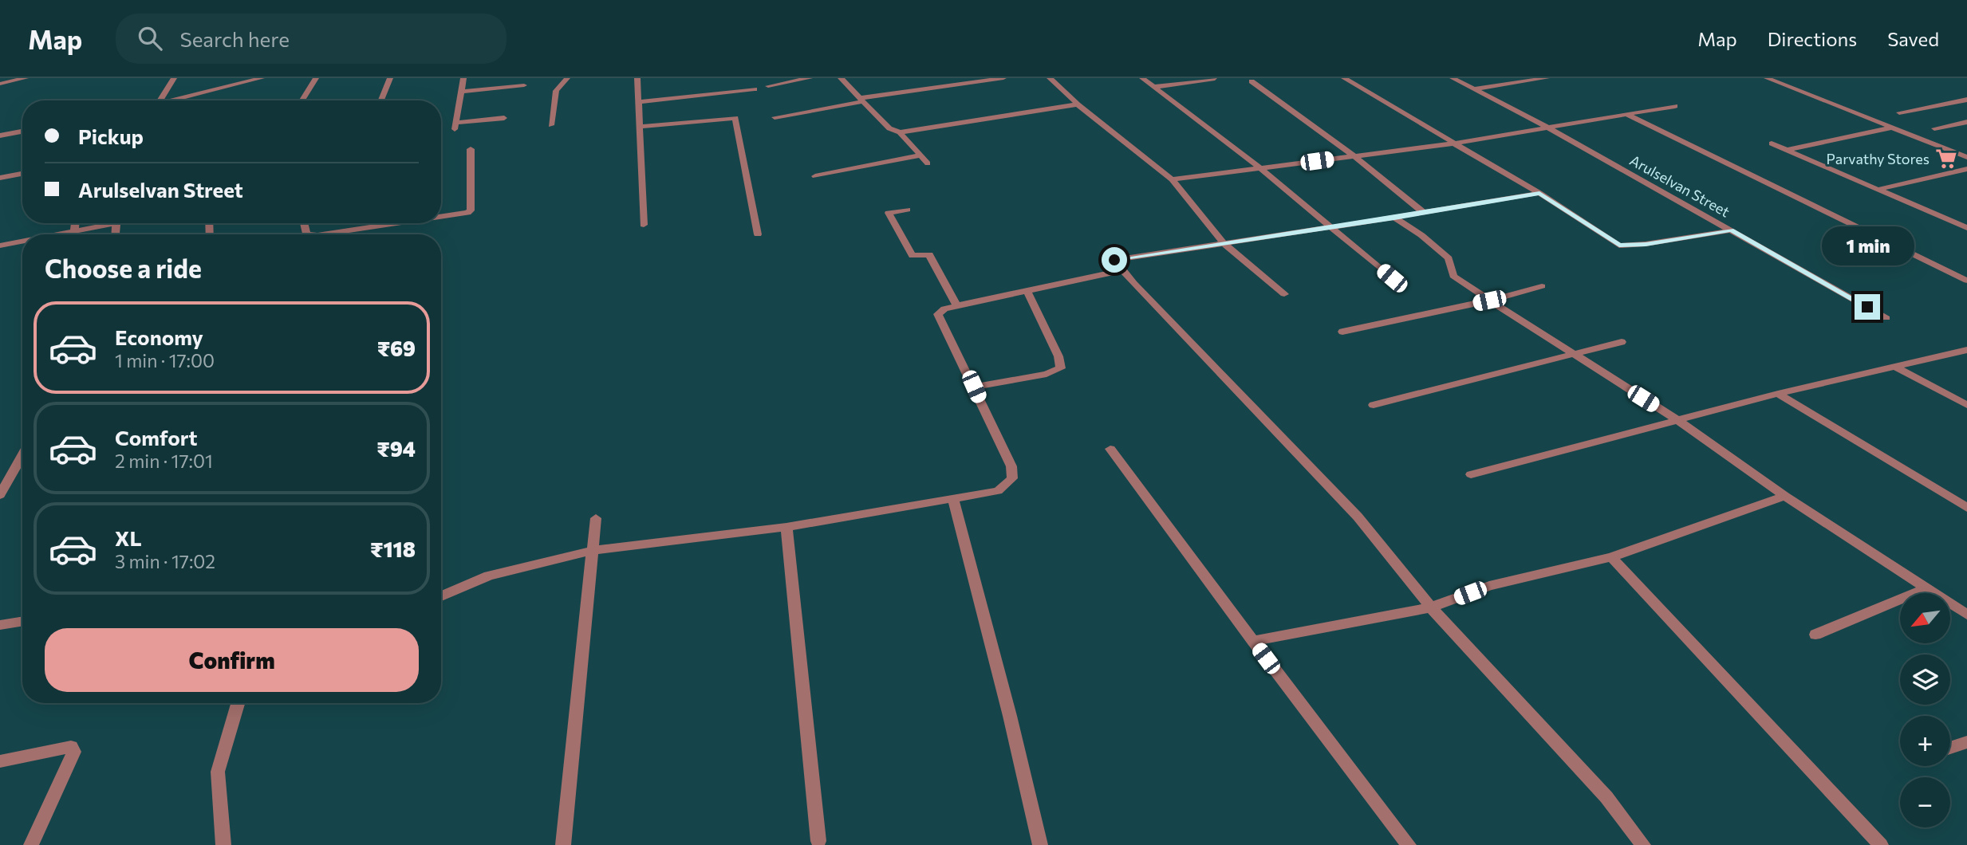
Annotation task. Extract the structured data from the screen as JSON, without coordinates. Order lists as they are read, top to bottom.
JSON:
{
  "streets": {
    "street": ["Arulselvan Street"]
  },
  "places": {
    "supermarket": ["Parvathy Stores"]
  },
  "north": "bottom left",
  "page": {
    "header": "Map",
    "search": "Search here",
    "nav": ["Map", "Directions", "Saved"],
    "banner": ["Pickup", "Arulselvan Street"],
    "bubble": "1 min",
    "heading": "Choose a ride",
    "list": [
      {
        "name": "Economy",
        "note": "1 min · 17:00",
        "value": "₹69"
      },
      {
        "name": "Comfort",
        "note": "2 min · 17:01",
        "value": "₹94"
      },
      {
        "name": "XL",
        "note": "3 min · 17:02",
        "value": "₹118"
      }
    ],
    "map_buttons": ["+", "−"],
    "buttons": "Confirm"
  }
}
